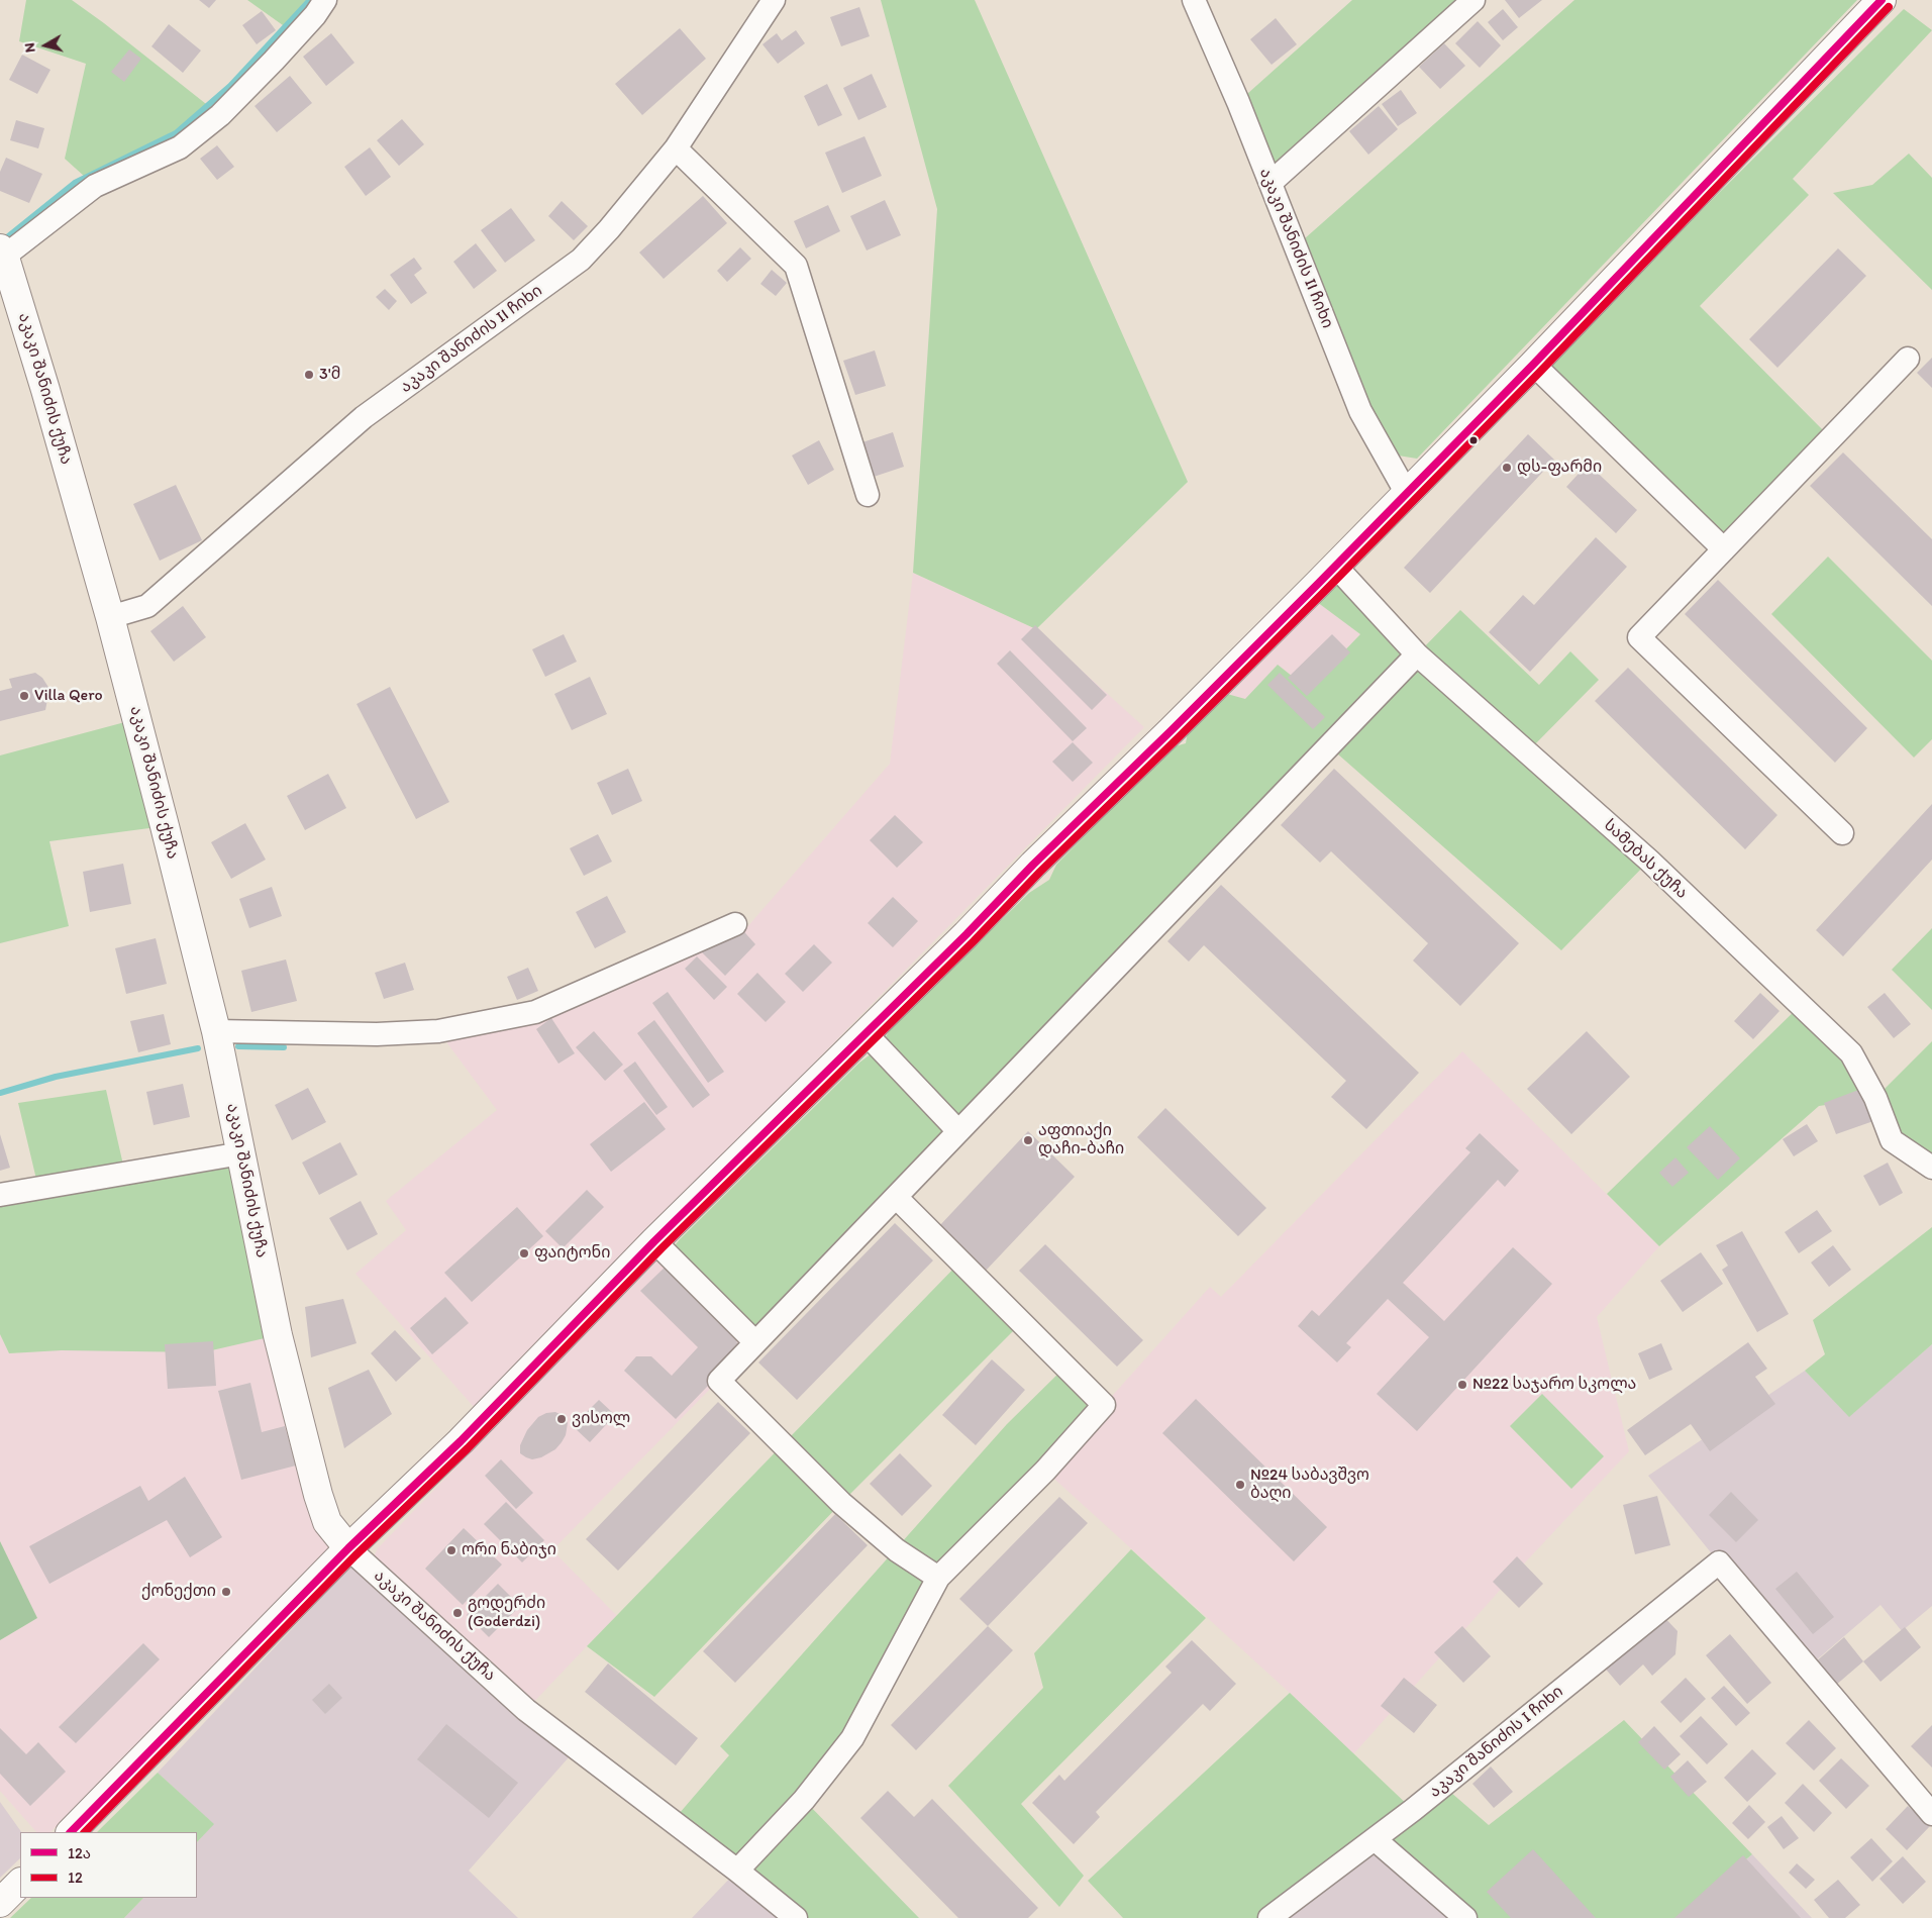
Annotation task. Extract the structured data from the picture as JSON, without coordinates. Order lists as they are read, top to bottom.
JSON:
{
  "streets": {
    "main road": ["აკაკი შანიძის ქუჩა"],
    "street": ["აკაკი შანიძის II ჩიხი", "სამებას ქუჩა", "აკაკი შანიძის I ჩიხი"]
  },
  "crossings": [
    ["აკაკი შანიძის II ჩიხი", "აკაკი შანიძის ქუჩა"]
  ],
  "places": [
    "3'მ",
    "დს-ფარმი",
    "Villa Qero",
    "აფთიაქი დაჩი-ბაჩი",
    "ფაიტონი",
    "№22 საჯარო სკოლა",
    "ვისოლ",
    "№24 საბავშვო ბაღი",
    "ორი ნაბიჯი",
    "ქონექთი",
    "გოდერძი (Goderdzi)"
  ],
  "lines": ["transit line 12ა", "transit line 12"],
  "legend": ["12ა", "12"],
  "north": "left"
}
